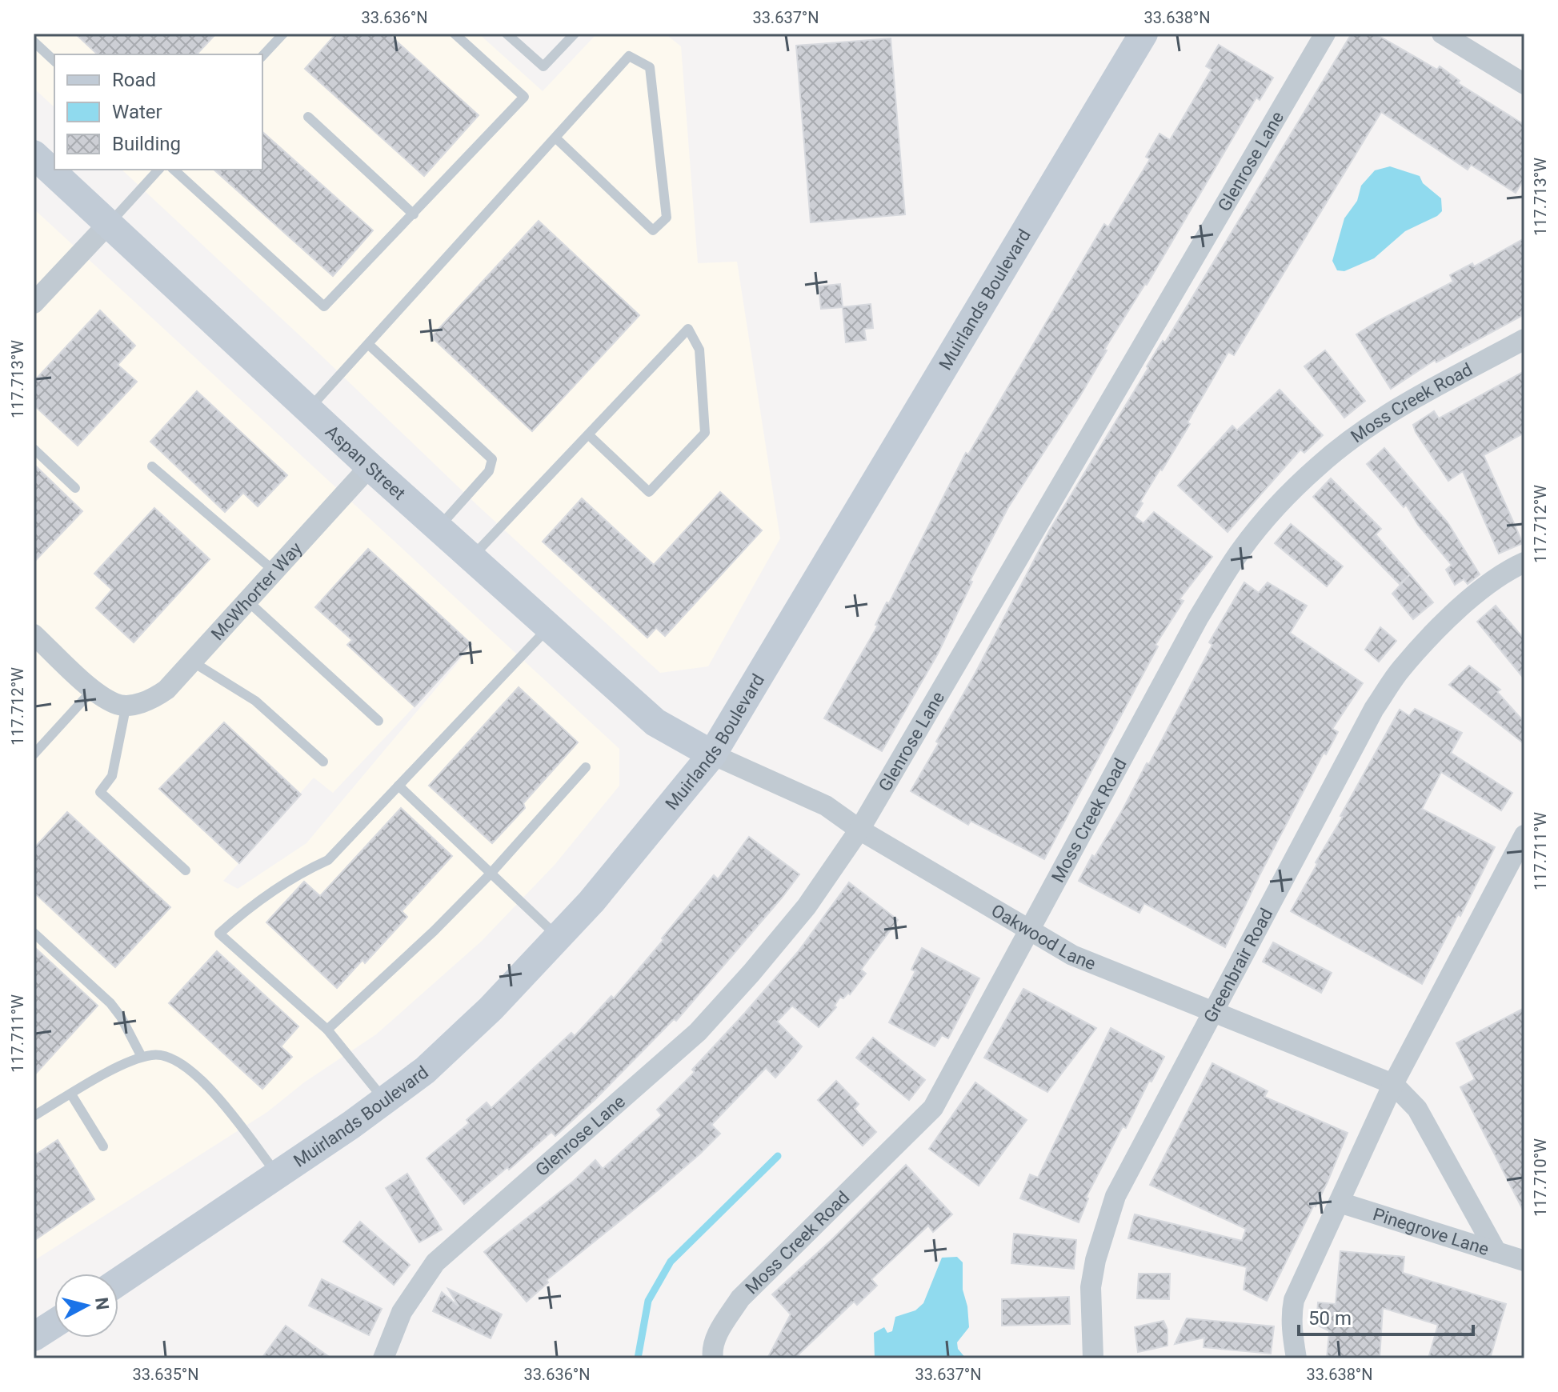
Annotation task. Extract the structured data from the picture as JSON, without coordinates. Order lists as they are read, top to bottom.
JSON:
{
  "streets": {
    "main road": ["Muirlands Boulevard", "Aspan Street"],
    "street": [
      "Glenrose Lane",
      "Moss Creek Road",
      "McWhorter Way",
      "Oakwood Lane",
      "Greenbrair Road",
      "Pinegrove Lane"
    ]
  },
  "crossings": [
    ["Glenrose Lane", "Oakwood Lane"],
    ["Muirlands Boulevard", "Aspan Street"],
    ["Muirlands Boulevard", "Oakwood Lane"],
    ["Moss Creek Road", "Oakwood Lane"],
    ["Aspan Street", "McWhorter Way"],
    ["Aspan Street", "Oakwood Lane"],
    ["Oakwood Lane", "Greenbrair Road"]
  ],
  "legend": ["Road", "Water", "Building"],
  "scale_bar": "50 m",
  "north": "right",
  "coordinates": [
    "33.636°N",
    "33.637°N",
    "33.638°N",
    "117.713°W",
    "117.712°W",
    "117.711°W",
    "117.710°W",
    "33.635°N"
  ]
}
